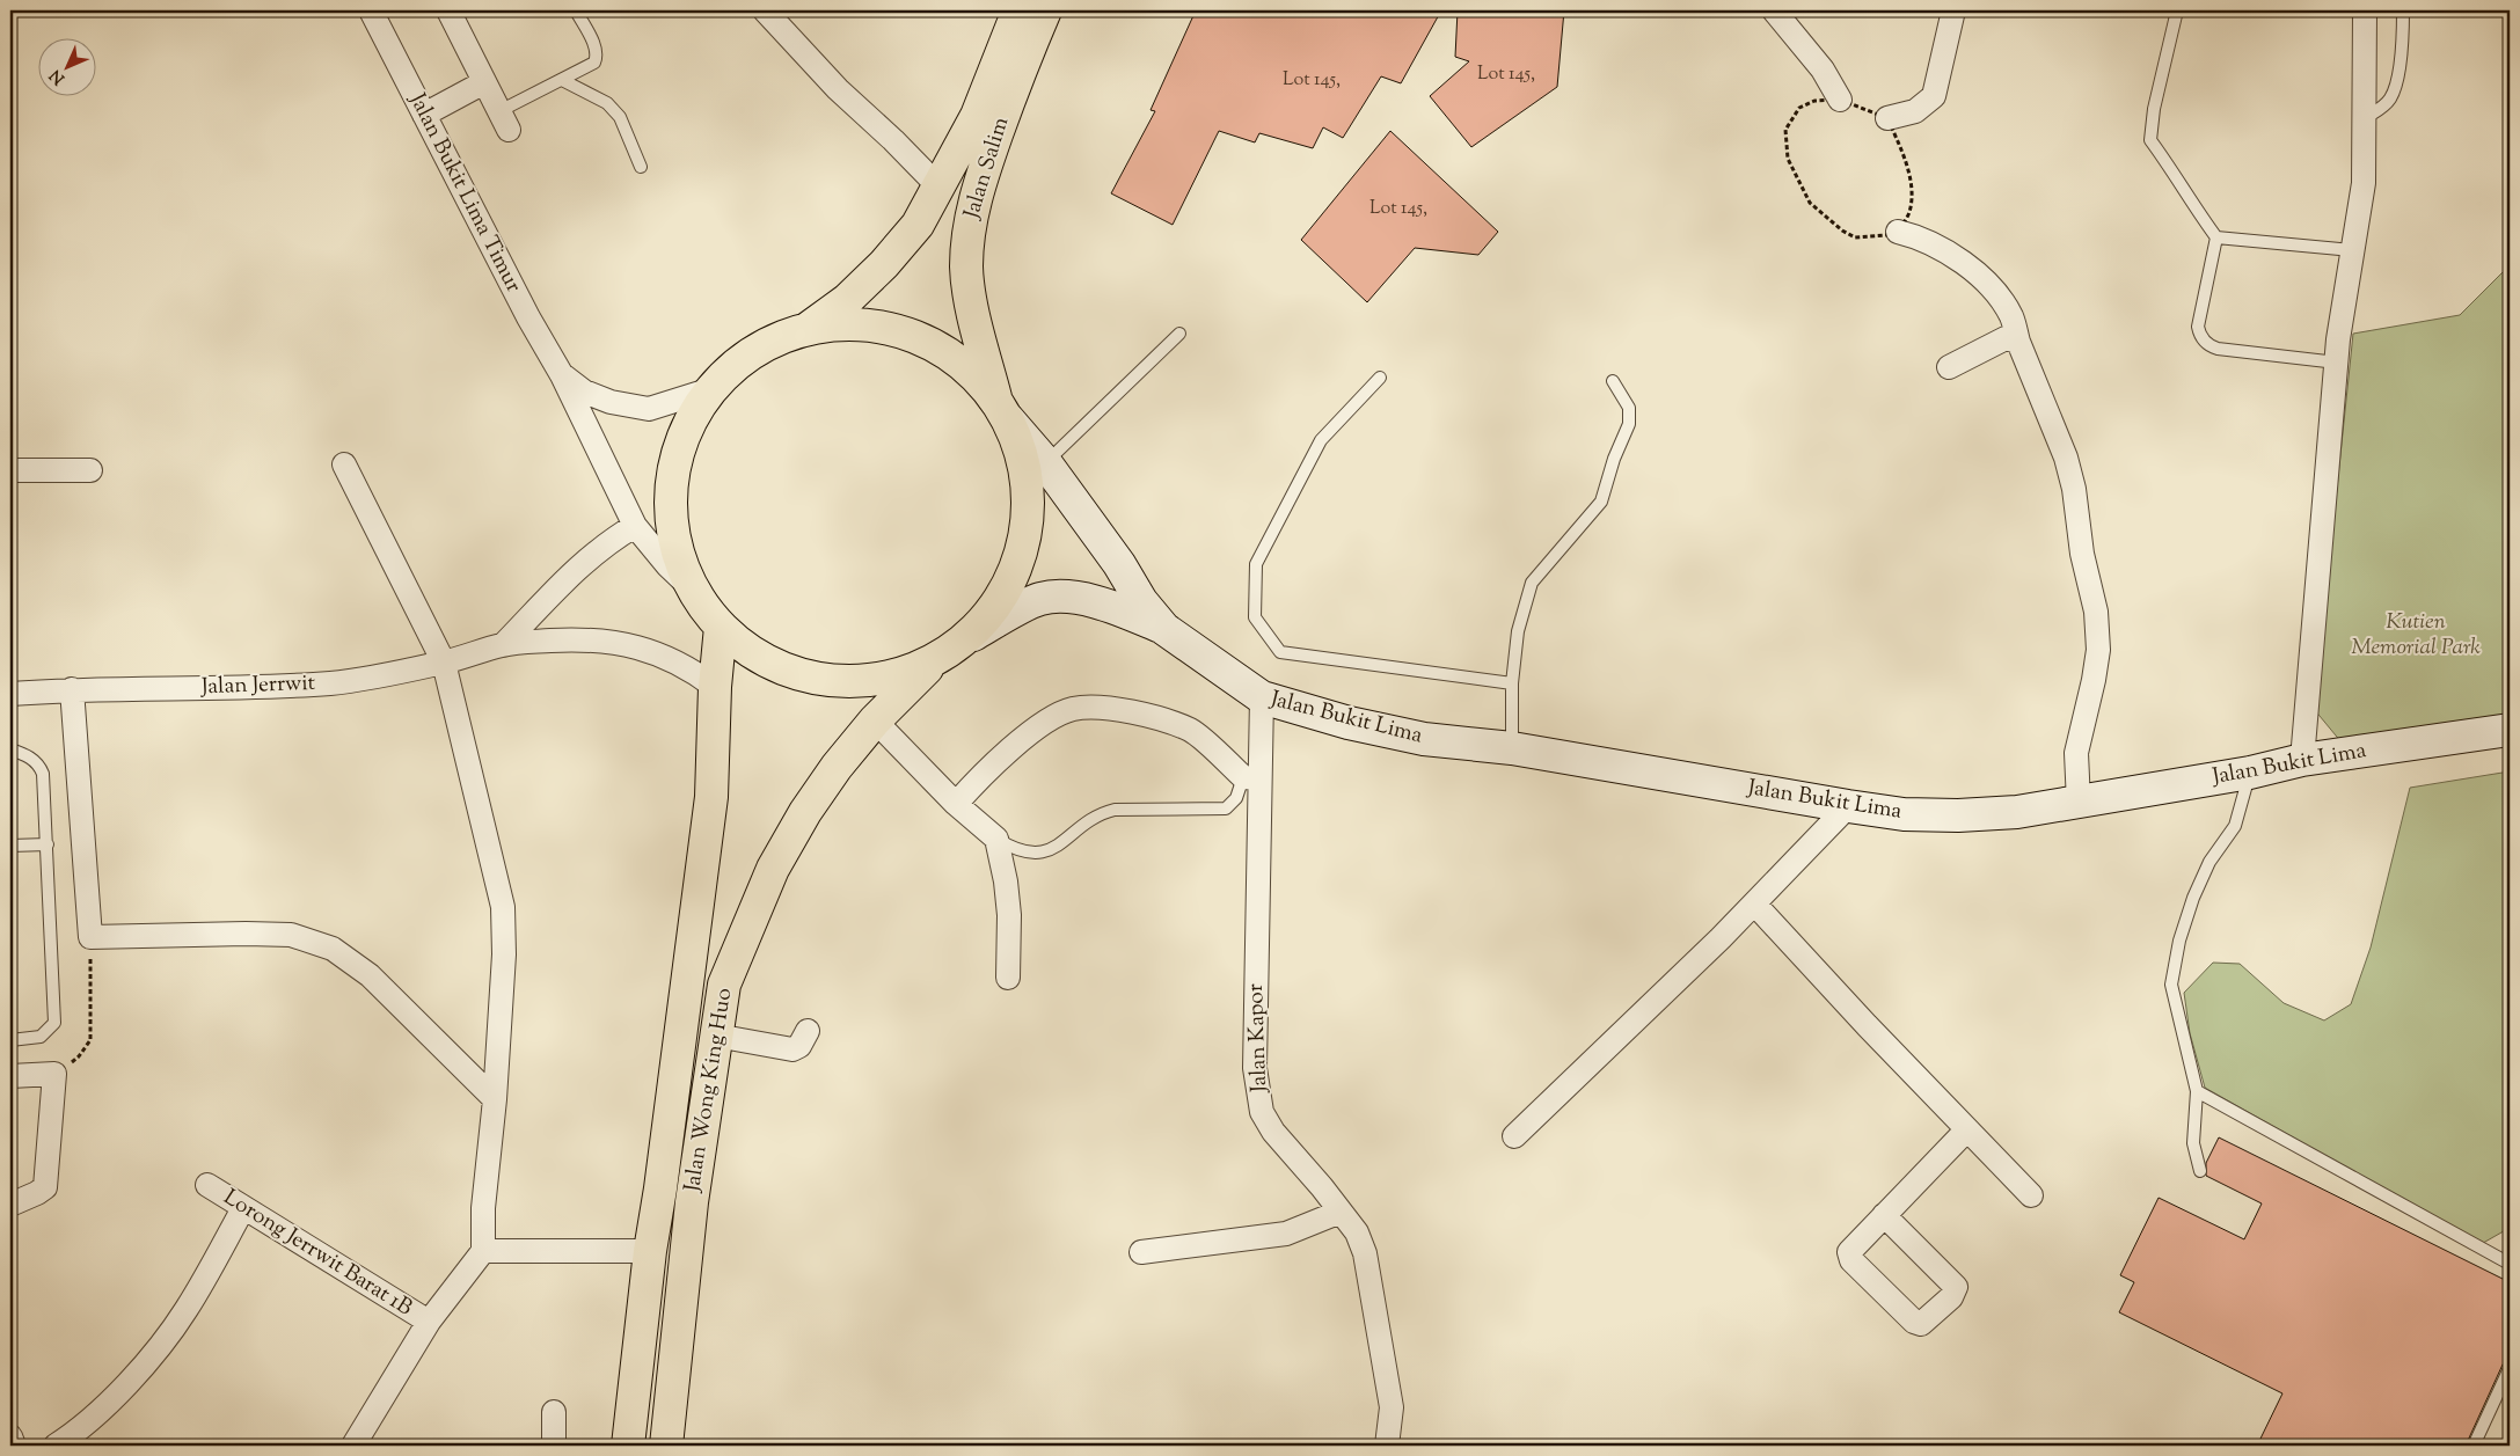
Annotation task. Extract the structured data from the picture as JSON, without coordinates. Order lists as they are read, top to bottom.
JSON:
{
  "streets": {
    "main road": ["Jalan Salim", "Jalan Bukit Lima", "Jalan Wong King Huo"],
    "street": [
      "Jalan Bukit Lima Timur",
      "Jalan Jerrwit",
      "Jalan Kapor",
      "Lorong Jerrwit Barat 1B"
    ]
  },
  "crossings": [
    ["Jalan Salim", "Jalan Wong King Huo"],
    ["Jalan Jerrwit", "Jalan Wong King Huo"],
    ["Jalan Bukit Lima", "Jalan Kapor"]
  ],
  "parks": ["Kutien Memorial Park"],
  "house_numbers": ["Lot 145,", "Lot 145,", "Lot 145,"],
  "north": "bottom left"
}
